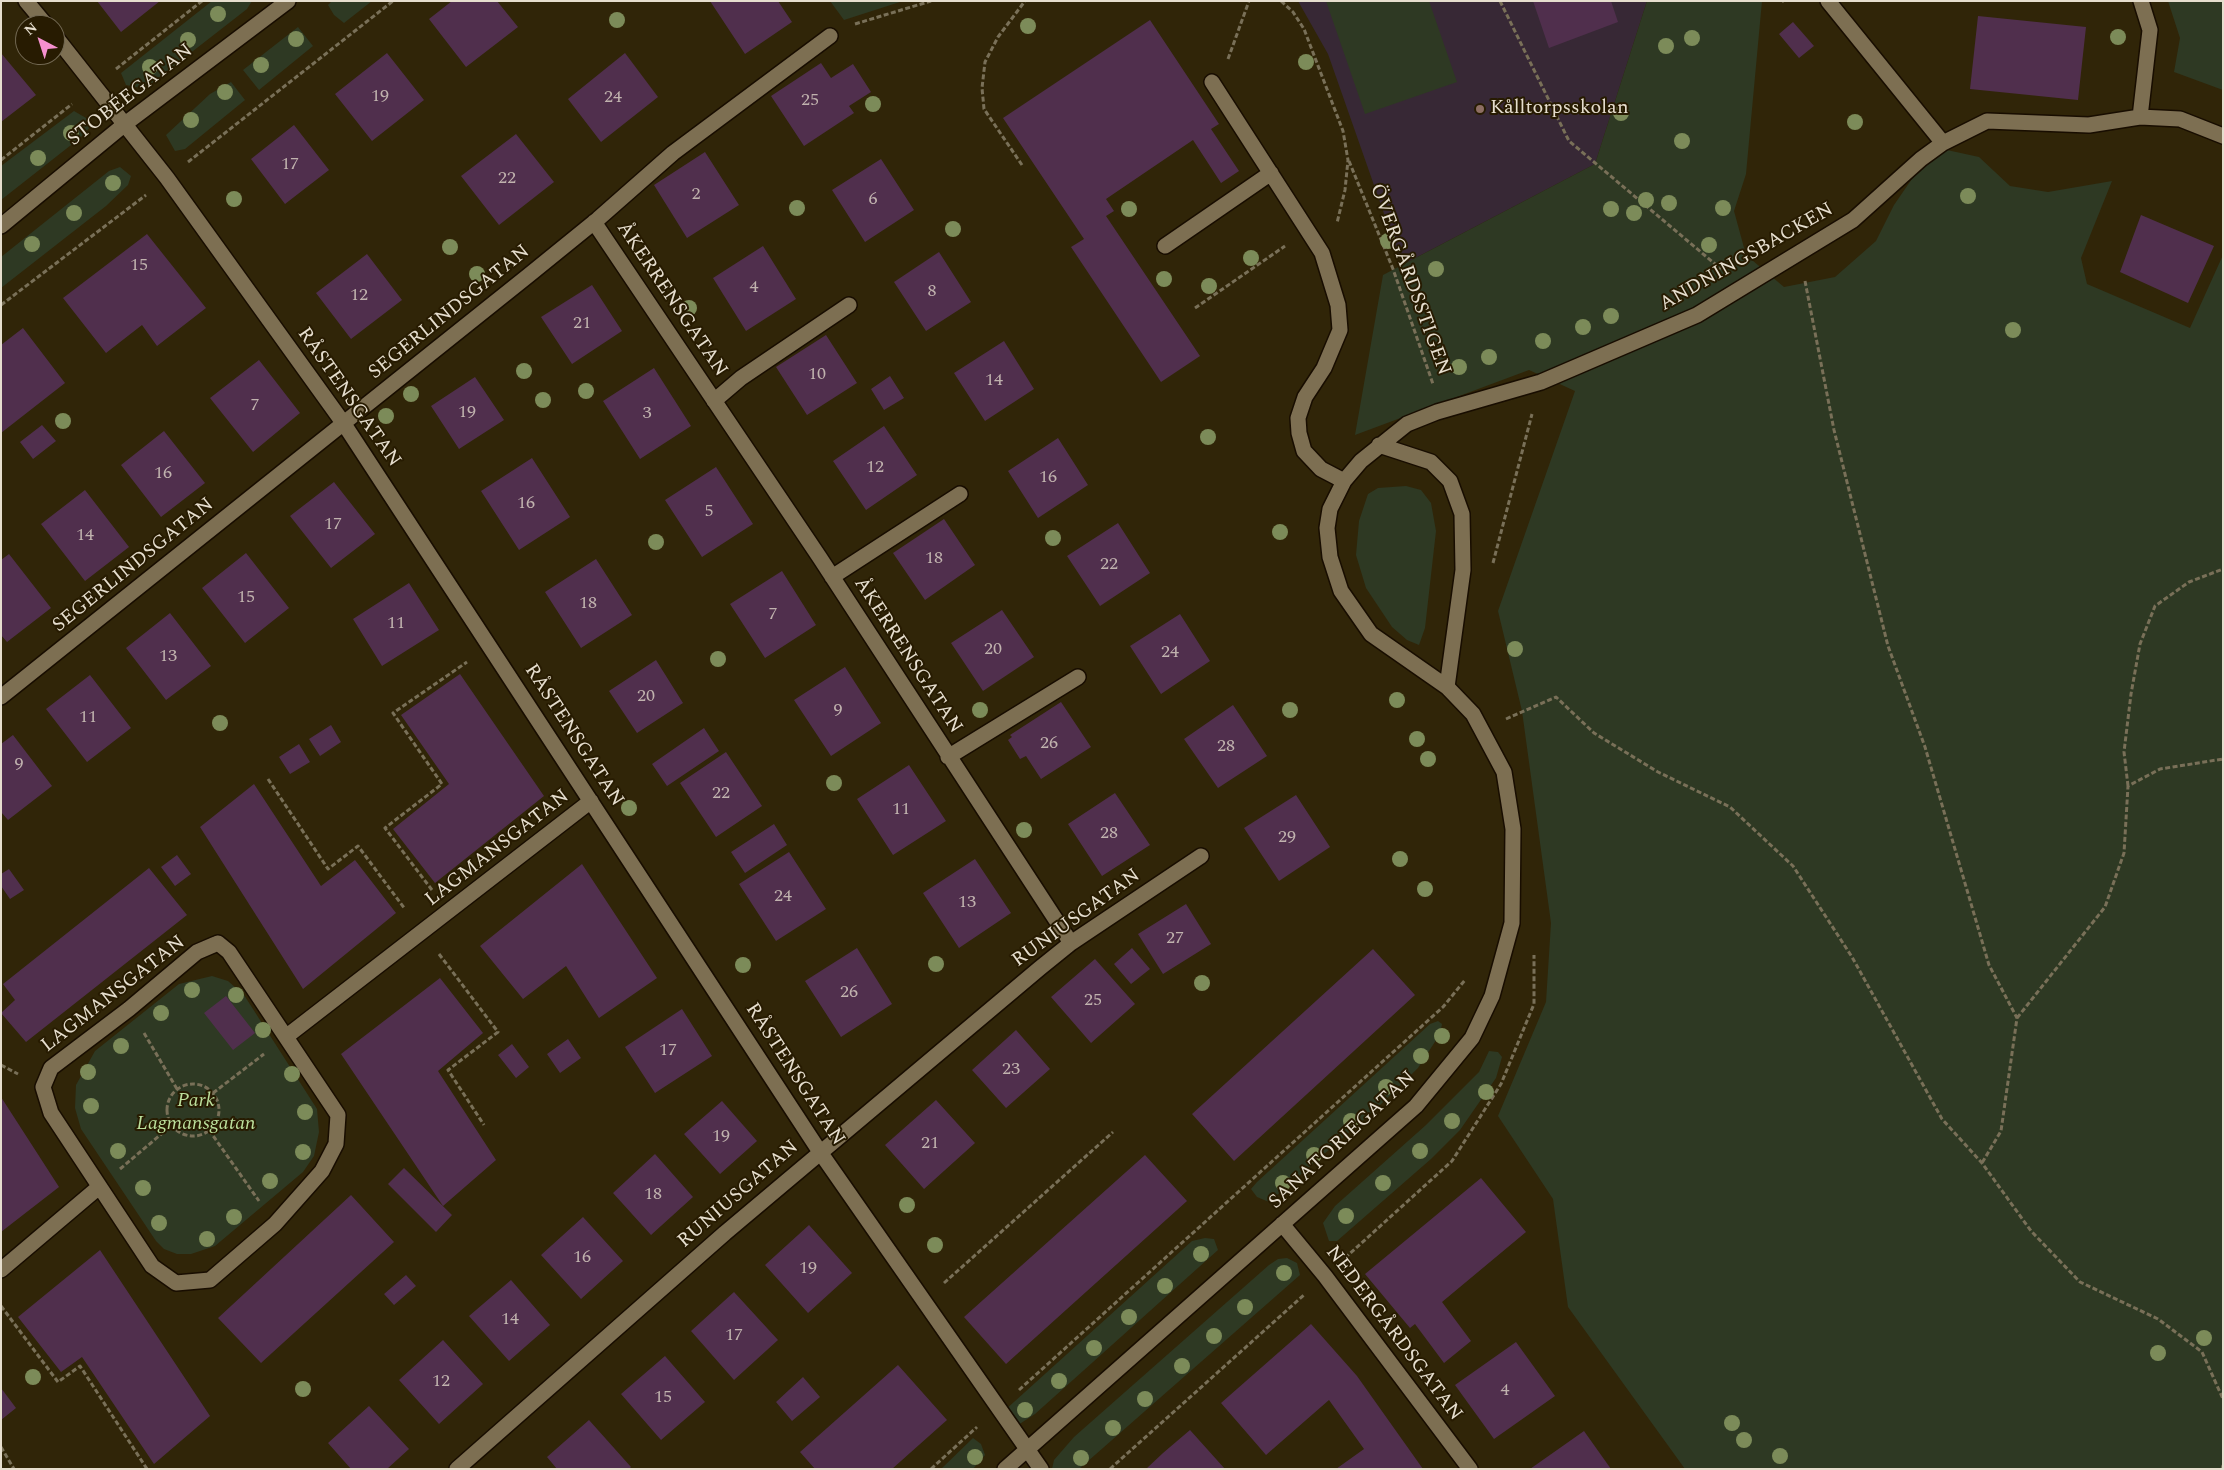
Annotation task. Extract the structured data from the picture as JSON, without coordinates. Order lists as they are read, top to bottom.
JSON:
{
  "streets": {
    "street": [
      "STOBÉEGATAN",
      "ANDNINGSBACKEN",
      "ÅKERRENSGATAN",
      "SEGERLINDSGATAN",
      "RÅSTENSGATAN",
      "LAGMANSGATAN",
      "RUNIUSGATAN",
      "SANATORIEGATAN",
      "NEDERGÅRDSGATAN"
    ],
    "path": ["ÖVERGÅRDSSTIGEN"]
  },
  "crossings": [
    ["STOBÉEGATAN", "RÅSTENSGATAN"],
    ["ANDNINGSBACKEN", "ÖVERGÅRDSSTIGEN"],
    ["ANDNINGSBACKEN", "SANATORIEGATAN"],
    ["ÖVERGÅRDSSTIGEN", "SANATORIEGATAN"],
    ["ÅKERRENSGATAN", "SEGERLINDSGATAN"],
    ["ÅKERRENSGATAN", "RUNIUSGATAN"],
    ["SEGERLINDSGATAN", "RÅSTENSGATAN"],
    ["RÅSTENSGATAN", "LAGMANSGATAN"],
    ["RÅSTENSGATAN", "RUNIUSGATAN"],
    ["RÅSTENSGATAN", "SANATORIEGATAN"],
    ["SANATORIEGATAN", "NEDERGÅRDSGATAN"]
  ],
  "parks": ["Park Lagmansgatan"],
  "places": ["Kålltorpsskolan"],
  "house_numbers": [
    "19",
    "24",
    "25",
    "17",
    "22",
    "2",
    "6",
    "15",
    "4",
    "8",
    "12",
    "21",
    "10",
    "14",
    "7",
    "19",
    "3",
    "12",
    "16",
    "16",
    "16",
    "5",
    "17",
    "14",
    "18",
    "22",
    "15",
    "18",
    "7",
    "11",
    "20",
    "24",
    "13",
    "20",
    "9",
    "11",
    "26",
    "28",
    "9",
    "22",
    "11",
    "28",
    "29",
    "24",
    "13",
    "27",
    "26",
    "25",
    "17",
    "23",
    "19",
    "21",
    "18",
    "16",
    "19",
    "14",
    "17",
    "12",
    "4",
    "15"
  ],
  "north": "top left"
}
